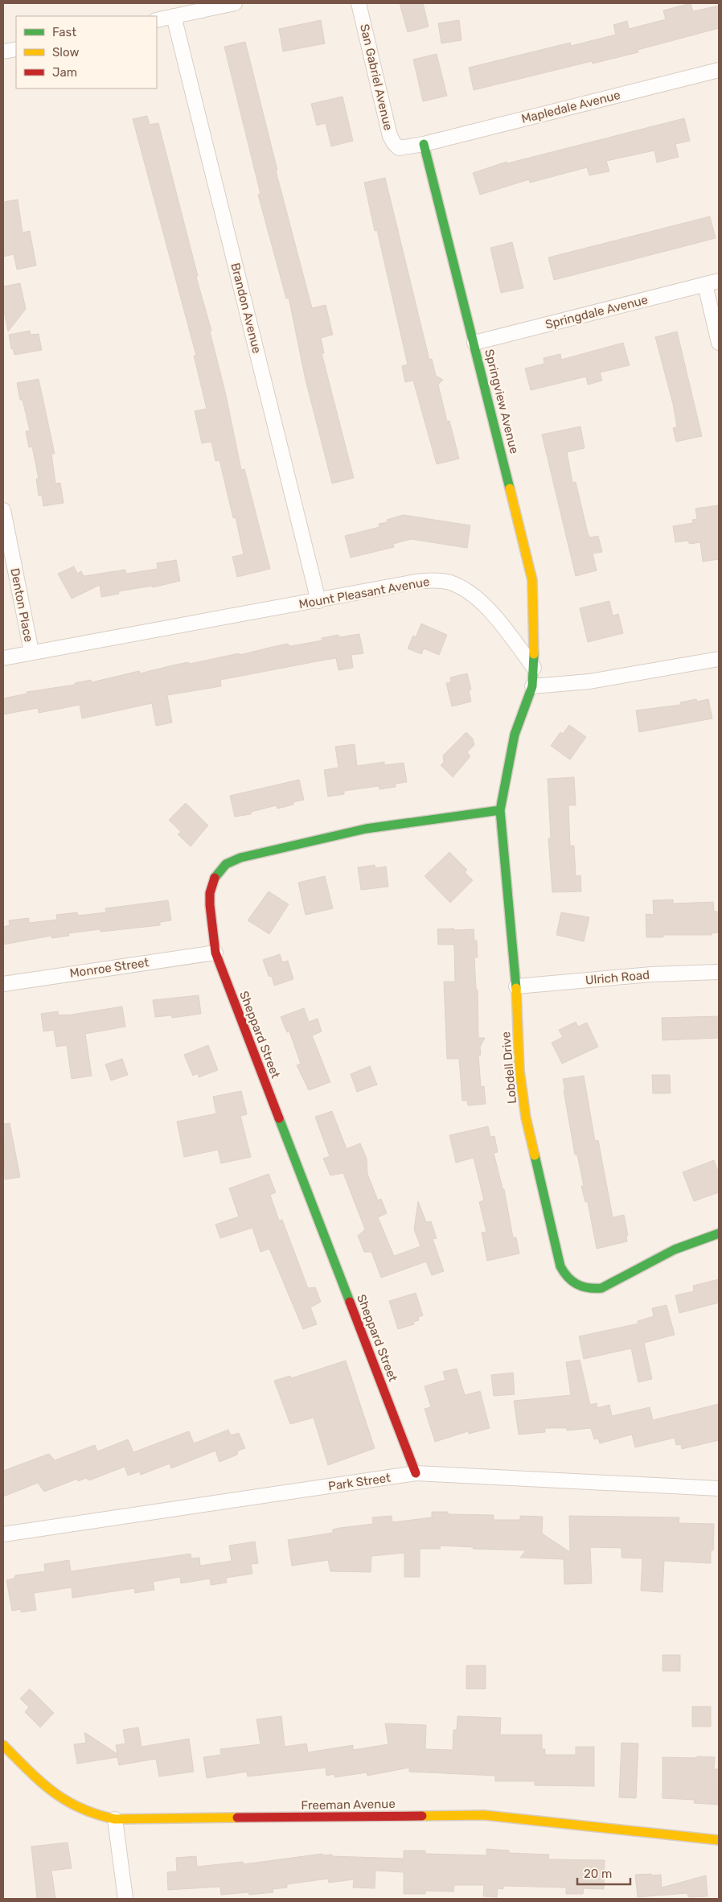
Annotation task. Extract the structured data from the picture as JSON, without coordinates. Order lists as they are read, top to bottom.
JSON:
{
  "streets": {
    "street": [
      "San Gabriel Avenue",
      "Mapledale Avenue",
      "Brandon Avenue",
      "Springdale Avenue",
      "Springview Avenue",
      "Mount Pleasant Avenue",
      "Denton Place",
      "Monroe Street",
      "Ulrich Road",
      "Sheppard Street",
      "Lobdell Drive",
      "Park Street",
      "Freeman Avenue"
    ]
  },
  "crossings": [
    ["San Gabriel Avenue", "Mapledale Avenue"],
    ["San Gabriel Avenue", "Springview Avenue"],
    ["Mapledale Avenue", "Springview Avenue"],
    ["Brandon Avenue", "Mount Pleasant Avenue"],
    ["Springdale Avenue", "Springview Avenue"],
    ["Springview Avenue", "Mount Pleasant Avenue"],
    ["Mount Pleasant Avenue", "Denton Place"],
    ["Monroe Street", "Sheppard Street"],
    ["Ulrich Road", "Lobdell Drive"],
    ["Sheppard Street", "Lobdell Drive"],
    ["Sheppard Street", "Park Street"]
  ],
  "legend": ["Fast", "Slow", "Jam"],
  "scale_bar": "20 m"
}
